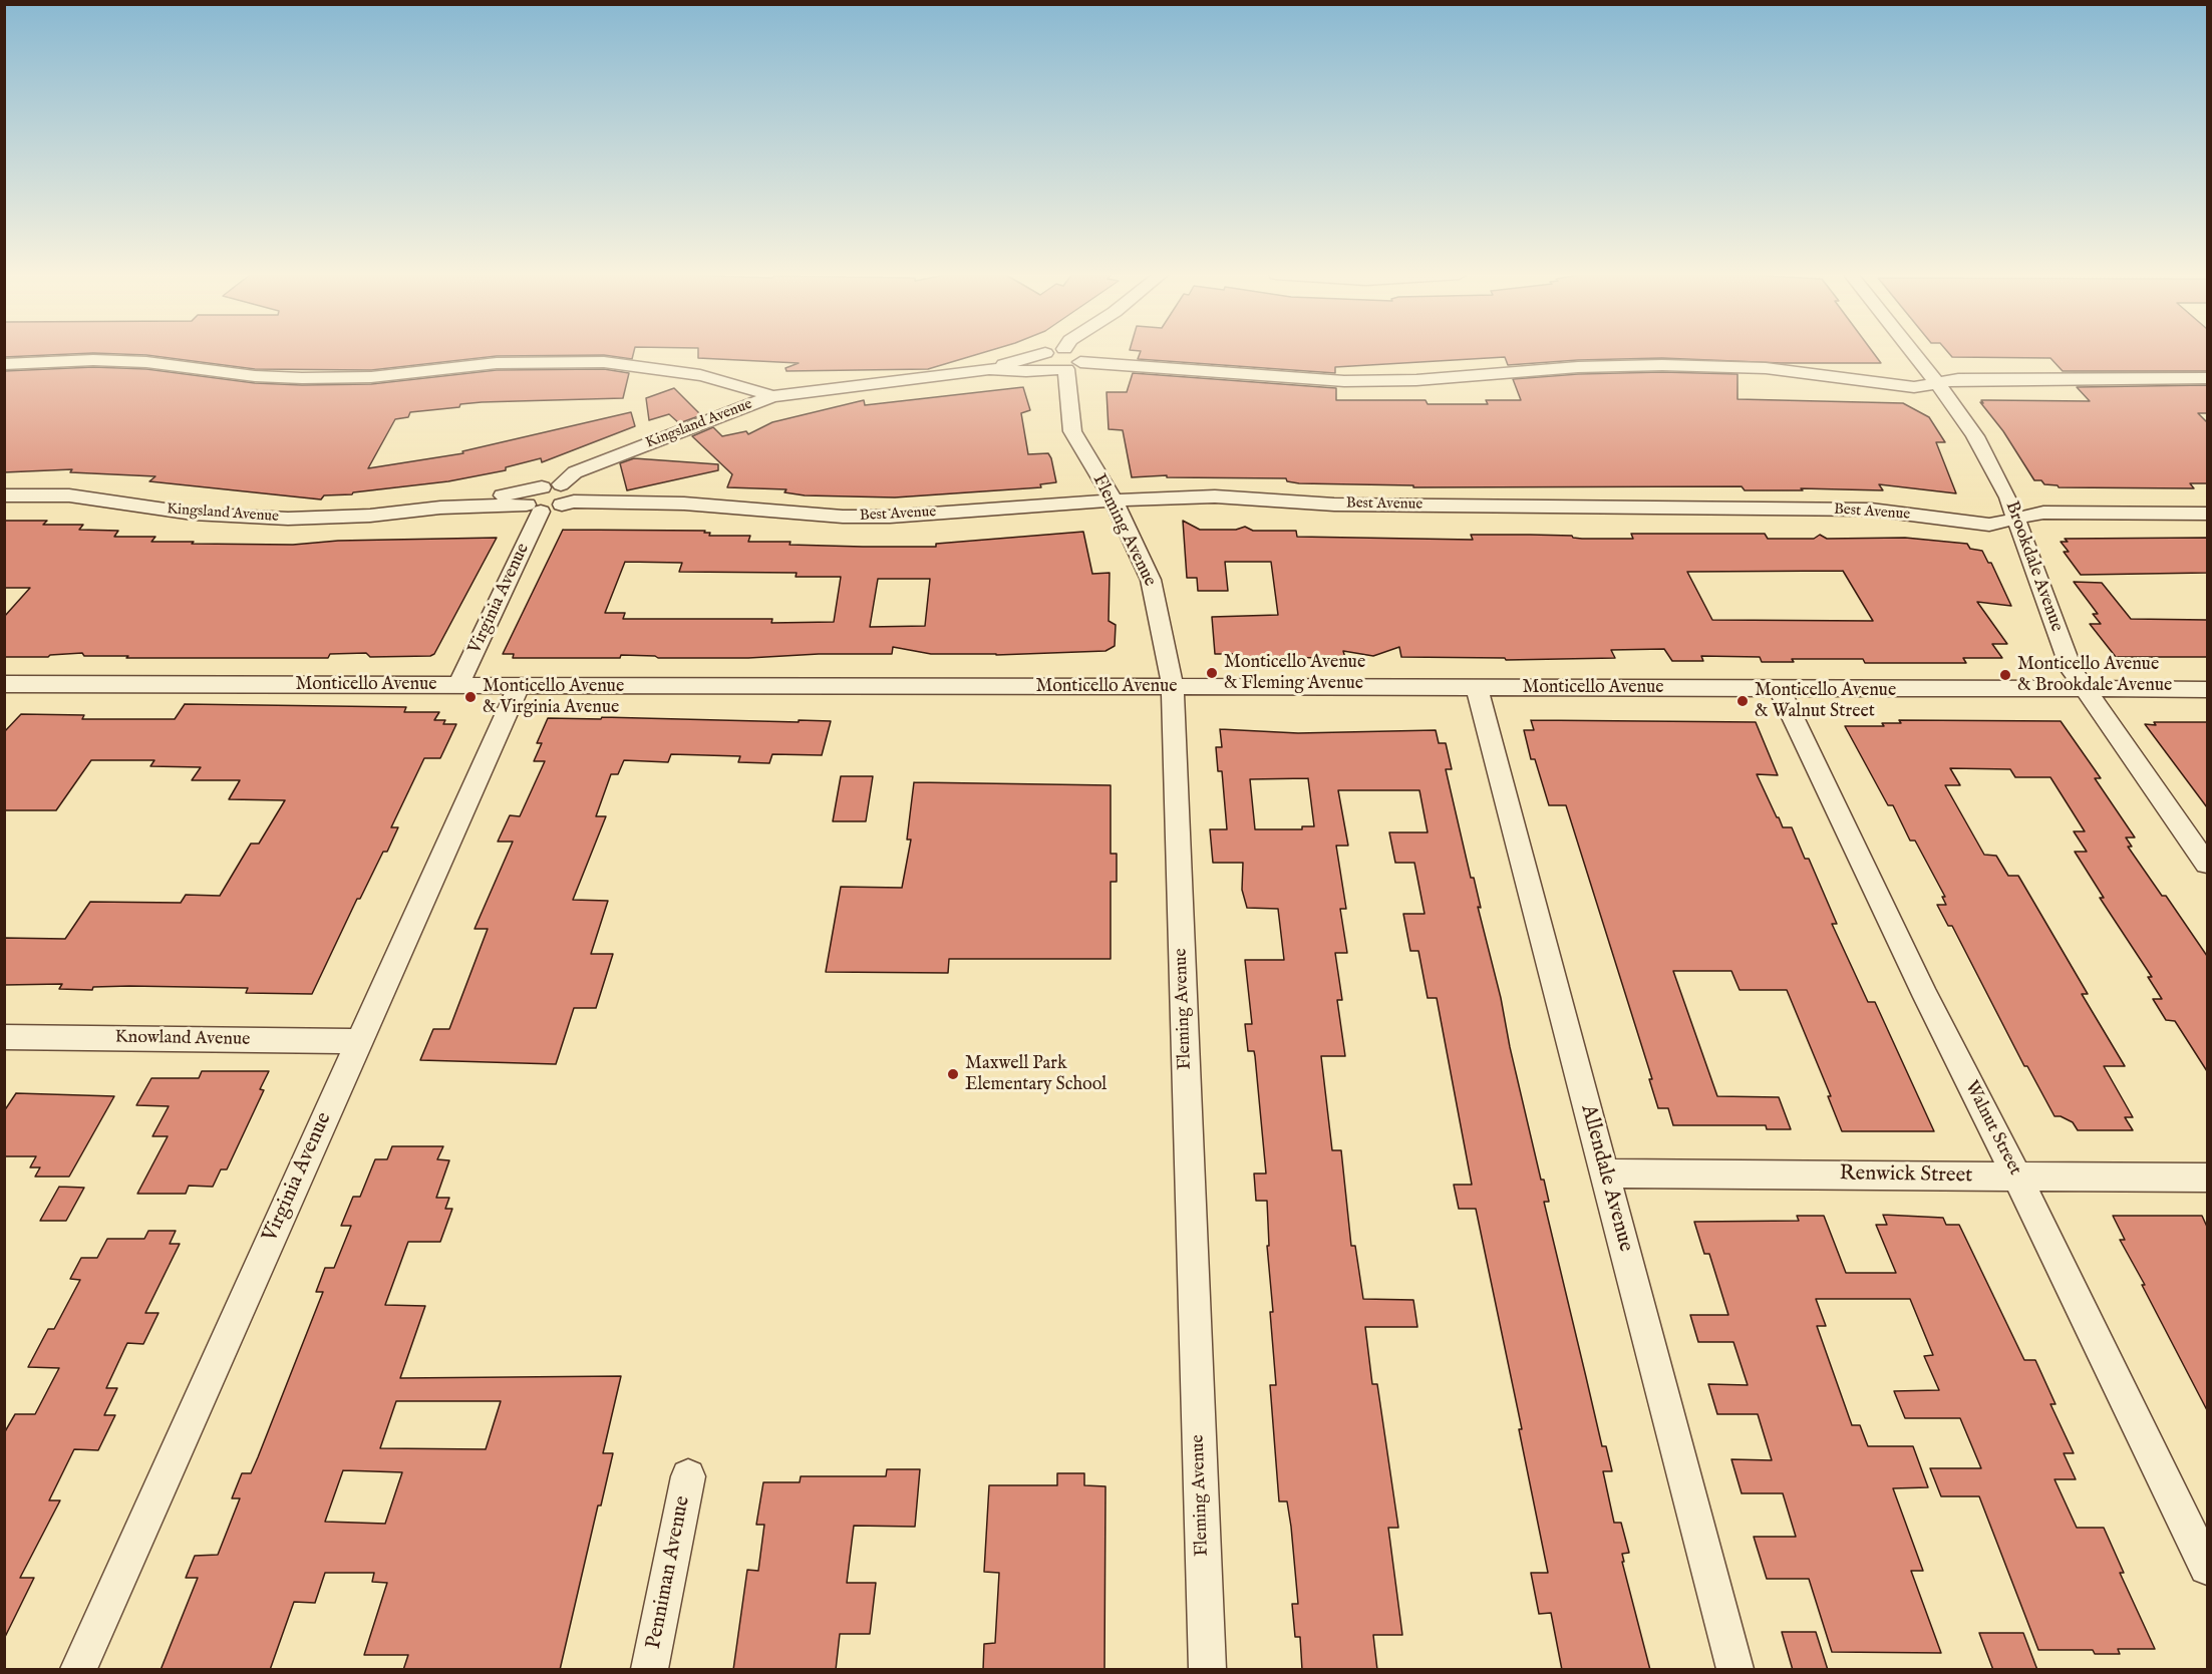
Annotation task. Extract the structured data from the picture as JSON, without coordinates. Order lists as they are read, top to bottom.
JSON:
{
  "streets": {
    "street": [
      "Kingsland Avenue",
      "Best Avenue",
      "Fleming Avenue",
      "Brookdale Avenue",
      "Virginia Avenue",
      "Monticello Avenue",
      "Knowland Avenue",
      "Walnut Street",
      "Renwick Street",
      "Allendale Avenue",
      "Penniman Avenue"
    ]
  },
  "crossings": [
    ["Kingsland Avenue", "Best Avenue"],
    ["Kingsland Avenue", "Fleming Avenue"],
    ["Kingsland Avenue", "Brookdale Avenue"],
    ["Kingsland Avenue", "Virginia Avenue"],
    ["Best Avenue", "Fleming Avenue"],
    ["Best Avenue", "Brookdale Avenue"],
    ["Best Avenue", "Virginia Avenue"],
    ["Fleming Avenue", "Monticello Avenue"],
    ["Brookdale Avenue", "Monticello Avenue"],
    ["Virginia Avenue", "Monticello Avenue"],
    ["Virginia Avenue", "Knowland Avenue"],
    ["Monticello Avenue", "Walnut Street"],
    ["Monticello Avenue", "Allendale Avenue"],
    ["Walnut Street", "Renwick Street"],
    ["Renwick Street", "Allendale Avenue"]
  ],
  "places": [
    "Monticello Avenue & Fleming Avenue",
    "Monticello Avenue & Brookdale Avenue",
    "Monticello Avenue & Virginia Avenue",
    "Monticello Avenue & Walnut Street",
    "Maxwell Park Elementary School"
  ]
}
